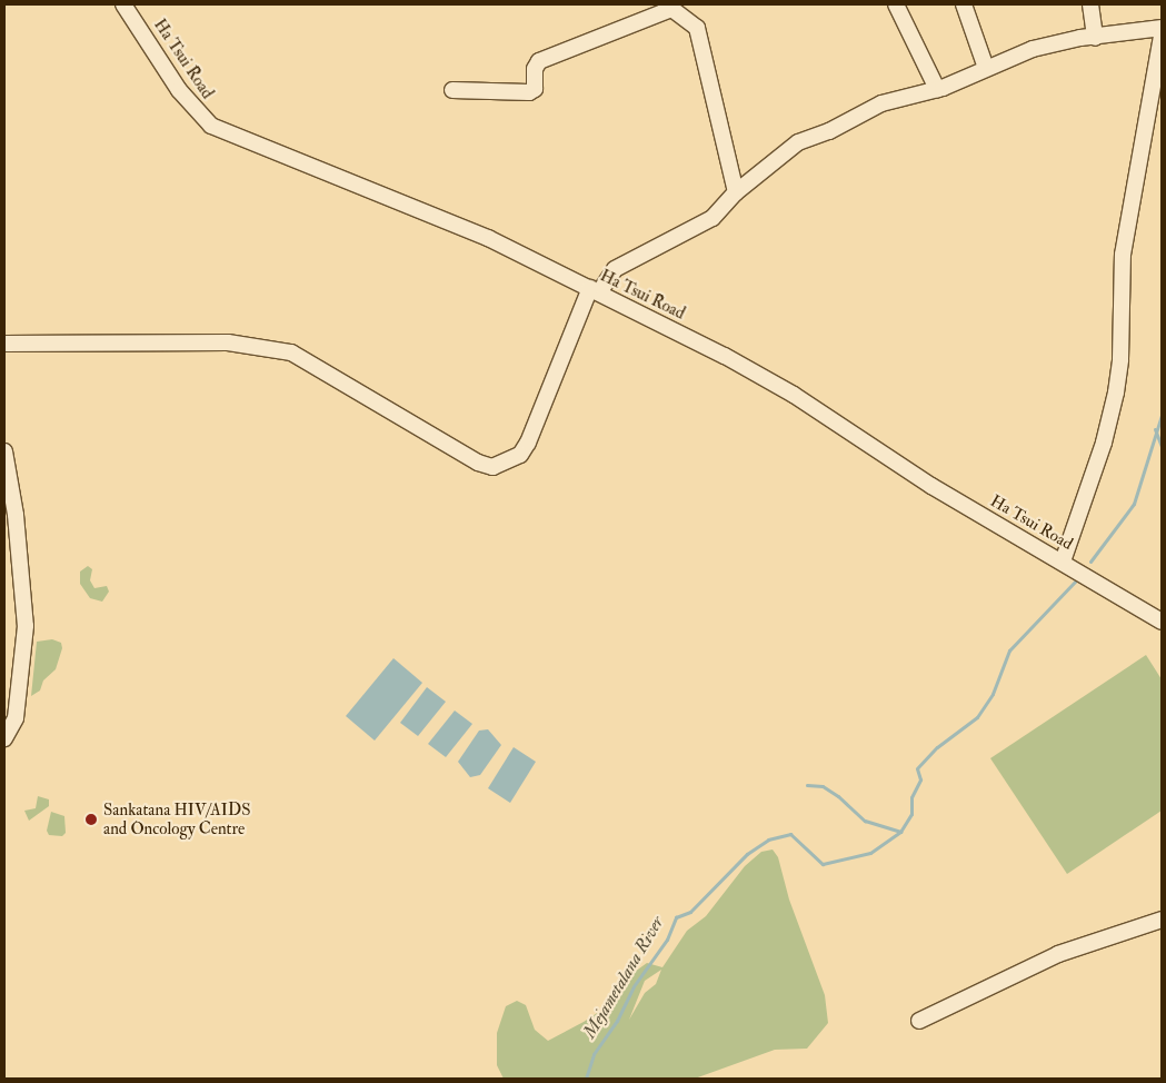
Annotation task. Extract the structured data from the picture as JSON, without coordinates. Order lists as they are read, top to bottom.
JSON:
{
  "streets": {
    "street": ["Ha Tsui Road"]
  },
  "water": ["Mejametalana River"],
  "places": ["Sankatana HIV/AIDS and Oncology Centre"]
}
